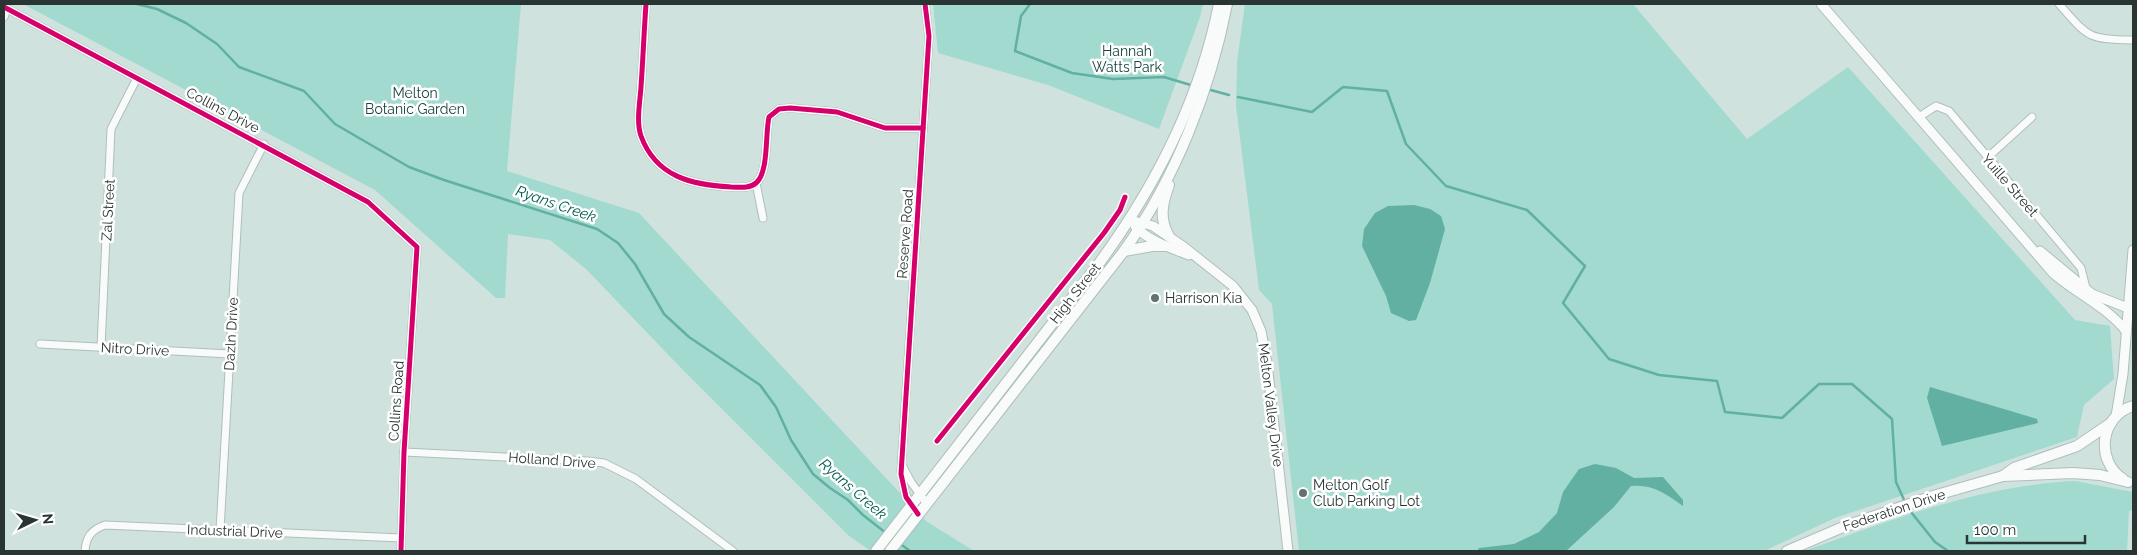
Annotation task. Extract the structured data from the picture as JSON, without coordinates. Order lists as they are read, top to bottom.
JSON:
{
  "streets": {
    "main road": ["High Street", "Federation Drive"],
    "street": [
      "Collins Drive",
      "Yuille Street",
      "Zal Street",
      "Reserve Road",
      "Dazln Drive",
      "Nitro Drive",
      "Collins Road",
      "Melton Valley Drive",
      "Holland Drive",
      "Industrial Drive"
    ]
  },
  "crossings": [
    ["Collins Drive", "Zal Street"],
    ["Collins Drive", "Dazln Drive"],
    ["Collins Drive", "Collins Road"],
    ["Zal Street", "Nitro Drive"],
    ["Reserve Road", "High Street"],
    ["High Street", "Melton Valley Drive"],
    ["Dazln Drive", "Nitro Drive"],
    ["Dazln Drive", "Industrial Drive"],
    ["Collins Road", "Holland Drive"],
    ["Collins Road", "Industrial Drive"]
  ],
  "water": ["Ryans Creek"],
  "parks": ["Hannah Watts Park", "Melton Botanic Garden"],
  "places": ["Harrison Kia", "Melton Golf Club Parking Lot"],
  "scale_bar": "100 m",
  "north": "right"
}
